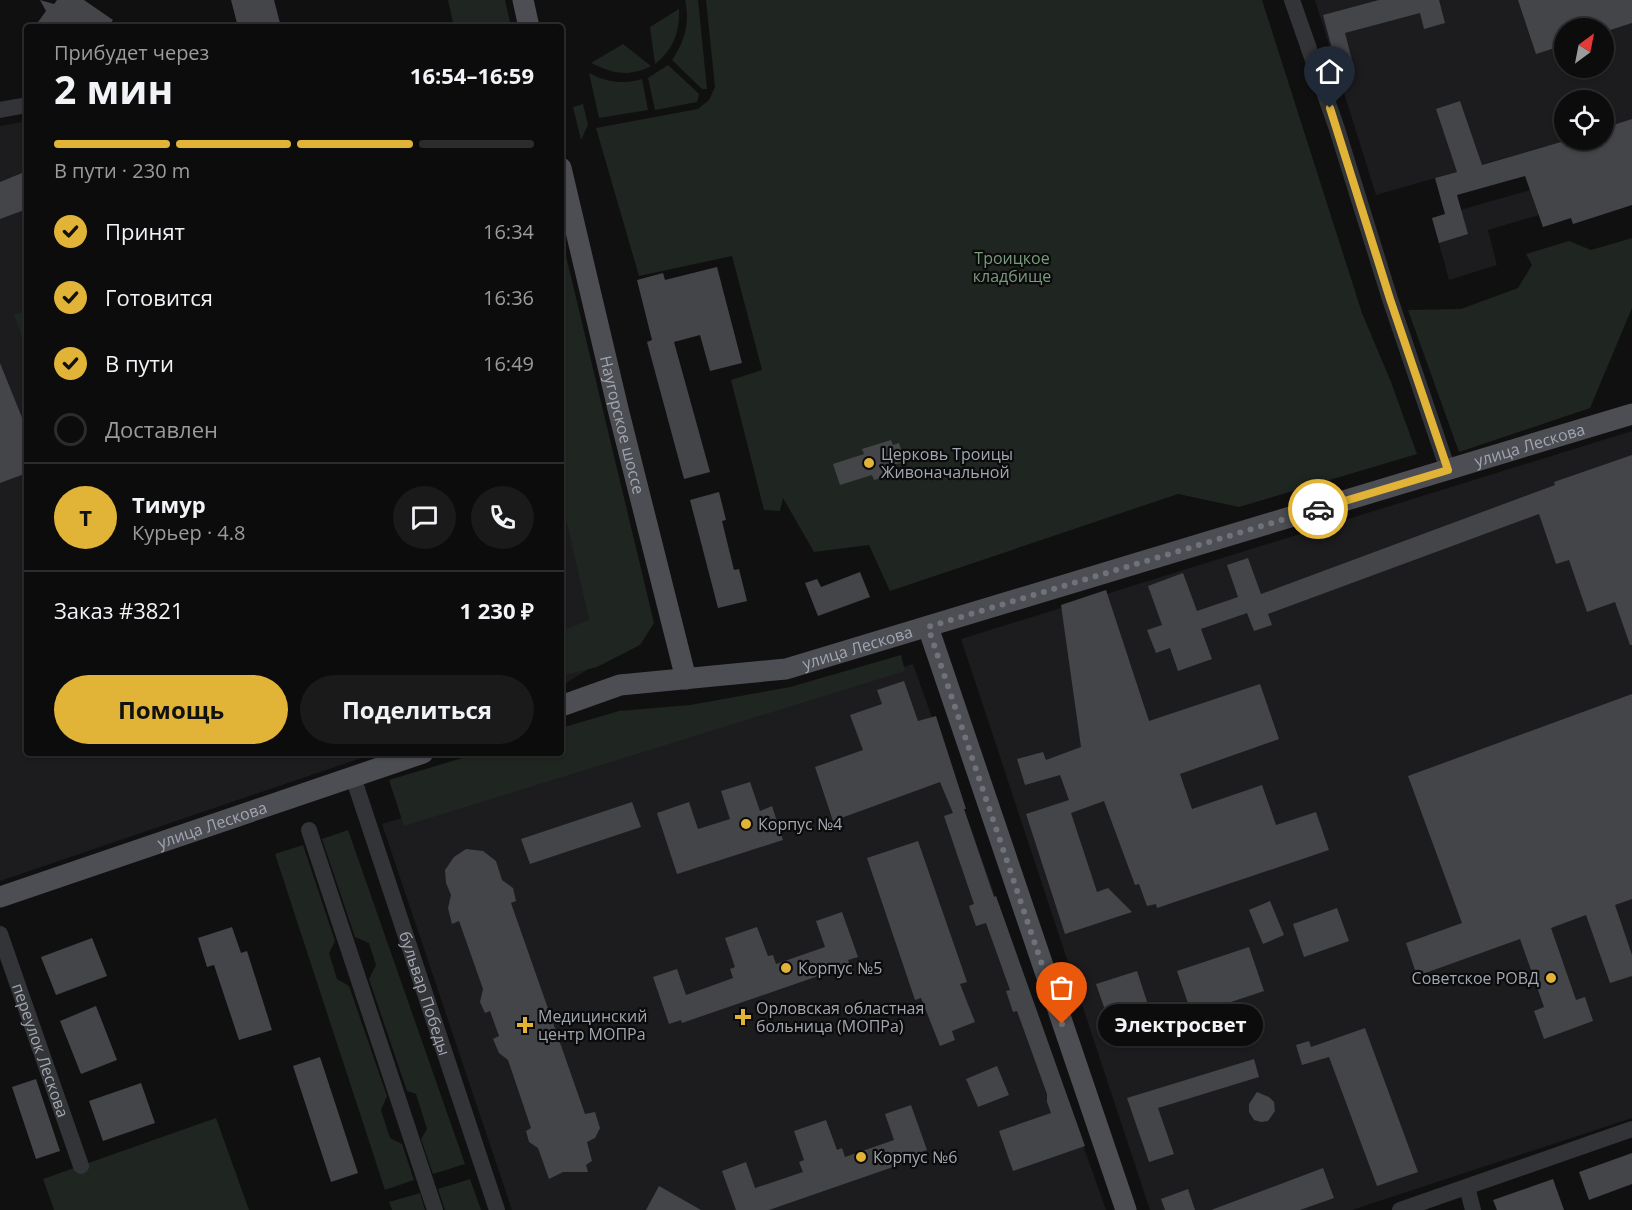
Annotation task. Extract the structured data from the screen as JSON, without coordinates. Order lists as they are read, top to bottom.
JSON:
{
  "streets": {
    "main road": ["Наугорское шоссе", "улица Лескова"],
    "street": ["бульвар Победы", "переулок Лескова"]
  },
  "crossings": [
    ["Наугорское шоссе", "улица Лескова"],
    ["улица Лескова", "бульвар Победы"]
  ],
  "parks": ["Троицкое кладбище"],
  "places": {
    "other": [
      "Церковь Троицы Живоначальной",
      "Корпус №4",
      "Корпус №5",
      "Советское РОВД",
      "Электросвет",
      "Корпус №6"
    ],
    "health": ["Орловская областная больница (МОПРа)", "Медицинский центр МОПРа"]
  },
  "north": "top right",
  "page": {
    "heading": ["2 мин", "Прибудет через", "16:54–16:59"],
    "panel": [
      "Тимур",
      "Курьер · 4.8",
      "Заказ #3821",
      "1 230 ₽"
    ],
    "bar": "В пути · 230 m",
    "list": [
      ["Принят", "16:34"],
      ["Готовится", "16:36"],
      ["В пути", "16:49"],
      "Доставлен"
    ],
    "round": "Т",
    "buttons": ["Помощь", "Поделиться"],
    "bubble": "Электросвет"
  }
}
